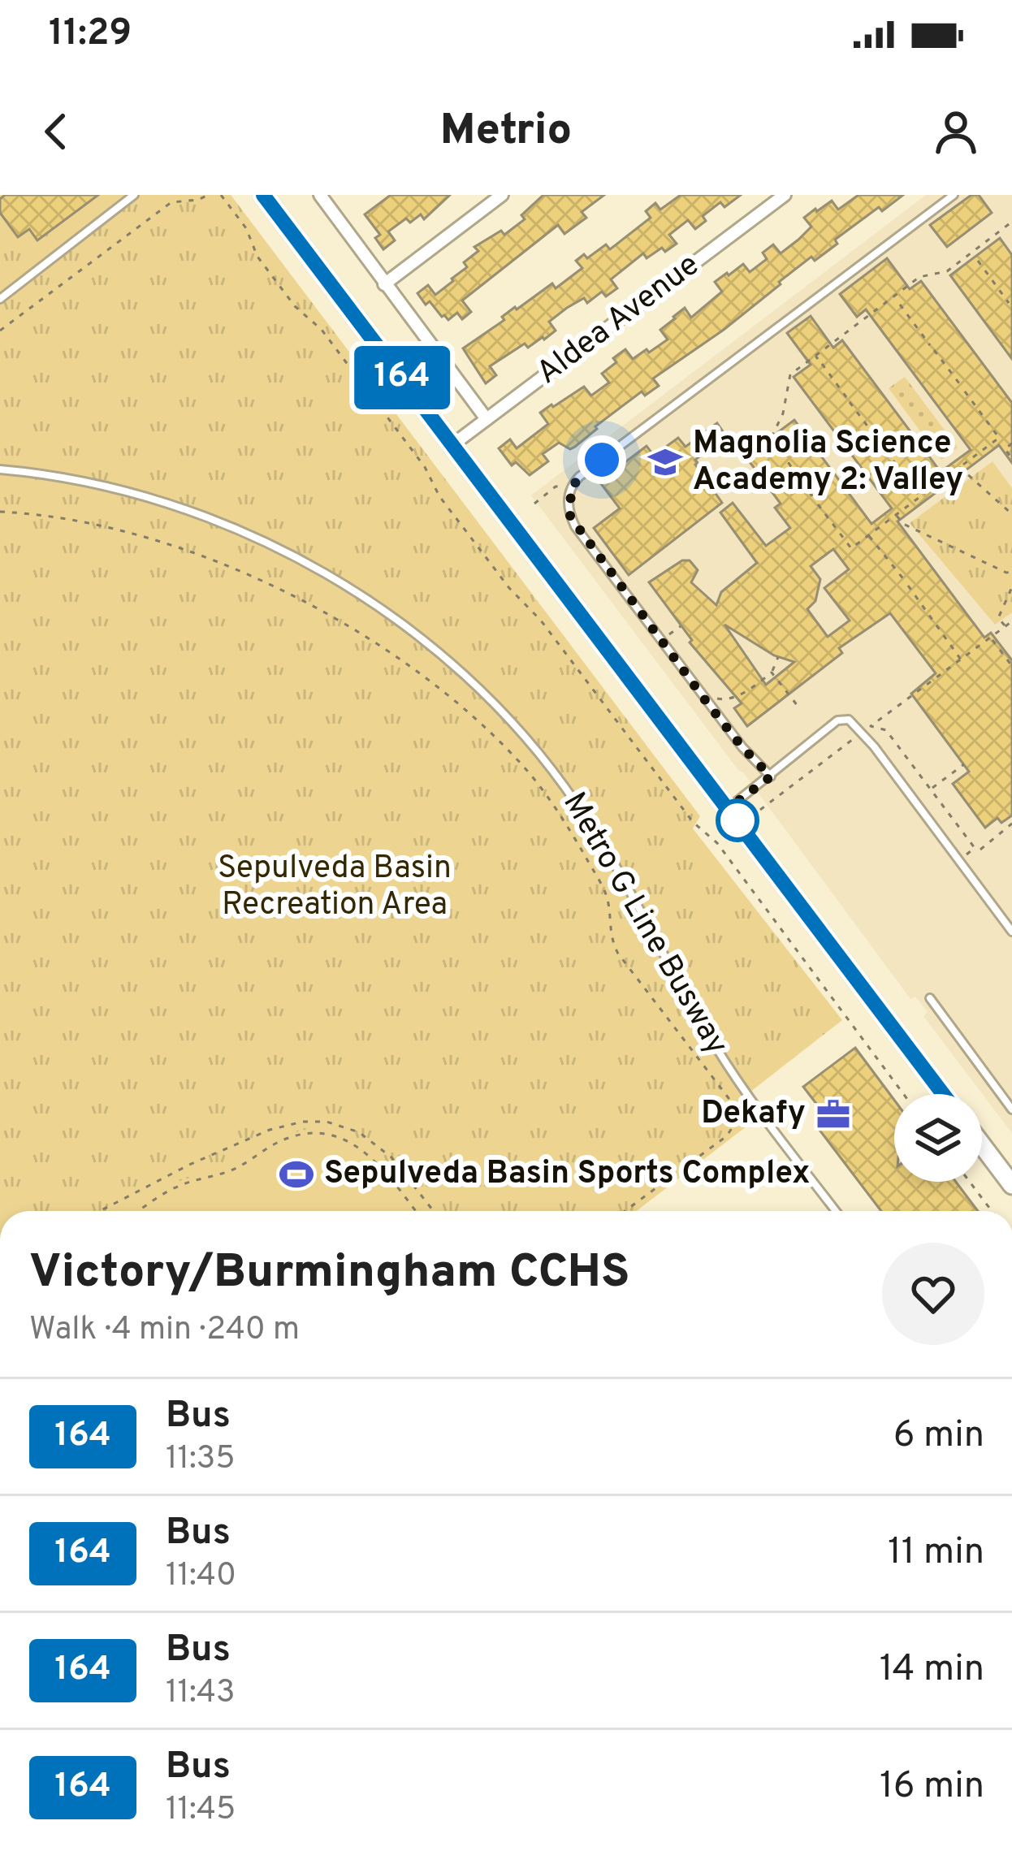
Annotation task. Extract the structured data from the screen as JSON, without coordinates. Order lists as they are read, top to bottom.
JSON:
{
  "streets": {
    "street": ["Aldea Avenue"],
    "lane": ["Metro G Line Busway"]
  },
  "parks": ["Sepulveda Basin Recreation Area"],
  "places": {
    "school or university": ["Magnolia Science Academy 2: Valley"],
    "office": ["Dekafy"],
    "sports": ["Sepulveda Basin Sports Complex"]
  },
  "lines": ["bus line 164"],
  "page": {
    "status": "11:29",
    "header": "Metrio",
    "on_map": "164",
    "heading": ["Victory/Burmingham CCHS", "Walk · 4 min · 240 m"],
    "list": [
      {
        "mark": "164",
        "name": "Bus",
        "note": "11:35",
        "value": "6 min"
      },
      {
        "mark": "164",
        "name": "Bus",
        "note": "11:40",
        "value": "11 min"
      },
      {
        "mark": "164",
        "name": "Bus",
        "note": "11:43",
        "value": "14 min"
      },
      {
        "mark": "164",
        "name": "Bus",
        "note": "11:45",
        "value": "16 min"
      }
    ]
  }
}
